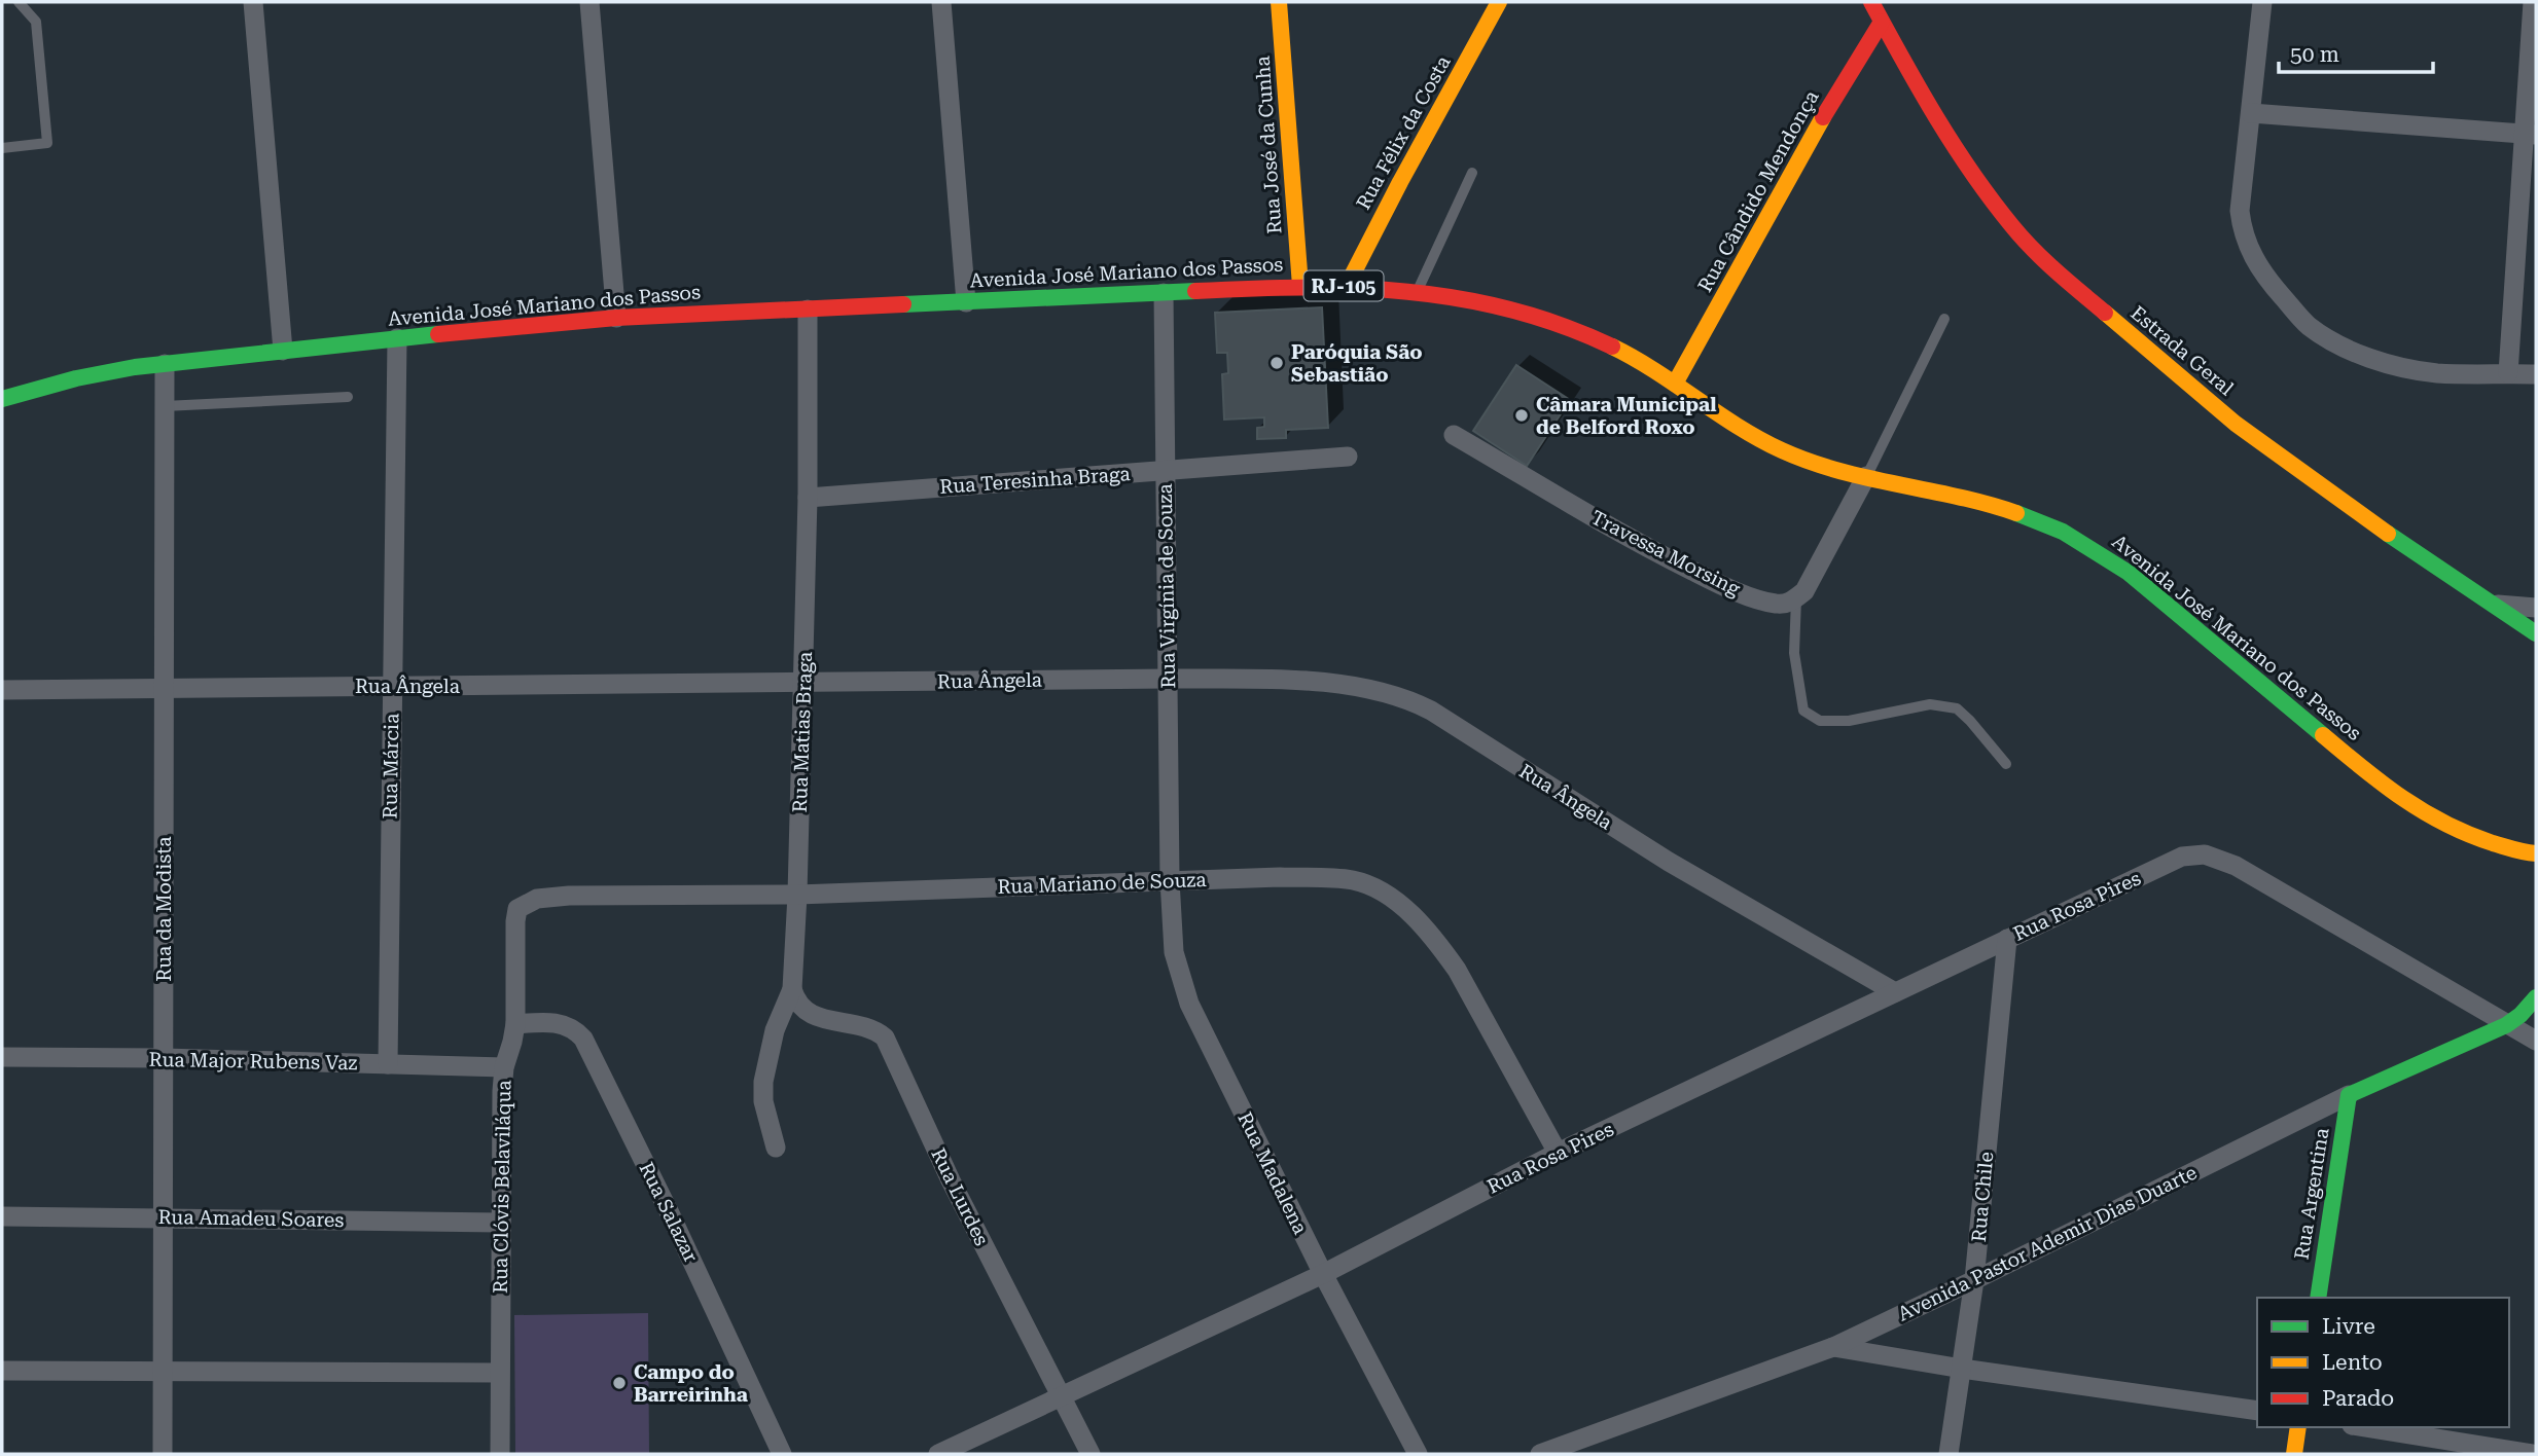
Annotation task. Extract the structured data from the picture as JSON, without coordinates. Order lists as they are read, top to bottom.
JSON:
{
  "streets": {
    "main road": [
      "Rua Félix da Costa",
      "Rua José da Cunha",
      "Rua Cândido Mendonça",
      "Avenida José Mariano dos Passos",
      "RJ-105",
      "Estrada Geral",
      "Rua Argentina",
      "Avenida Pastor Ademir Dias Duarte"
    ],
    "street": [
      "Rua Teresinha Braga",
      "Travessa Morsing",
      "Rua Virgínia de Souza",
      "Rua Ângela",
      "Rua Matias Braga",
      "Rua Márcia",
      "Rua Mariano de Souza",
      "Rua Rosa Pires",
      "Rua da Modista",
      "Rua Major Rubens Vaz",
      "Rua Madalena",
      "Rua Clóvis Belaviláqua",
      "Rua Lurdes",
      "Rua Chile",
      "Rua Salazar",
      "Rua Amadeu Soares"
    ]
  },
  "crossings": [
    ["Rua Félix da Costa", "Avenida José Mariano dos Passos"],
    ["Rua José da Cunha", "Avenida José Mariano dos Passos"],
    ["Rua Cândido Mendonça", "Avenida José Mariano dos Passos"],
    ["Rua Cândido Mendonça", "Estrada Geral"],
    ["Avenida José Mariano dos Passos", "Rua Virgínia de Souza"],
    ["Avenida José Mariano dos Passos", "Rua Matias Braga"],
    ["Avenida José Mariano dos Passos", "Rua Márcia"],
    ["Avenida José Mariano dos Passos", "Rua da Modista"],
    ["Rua Teresinha Braga", "Rua Virgínia de Souza"],
    ["Rua Teresinha Braga", "Rua Matias Braga"],
    ["Rua Virgínia de Souza", "Rua Ângela"],
    ["Rua Virgínia de Souza", "Rua Mariano de Souza"],
    ["Rua Virgínia de Souza", "Rua Madalena"],
    ["Rua Ângela", "Rua Matias Braga"],
    ["Rua Ângela", "Rua Márcia"],
    ["Rua Ângela", "Rua Rosa Pires"],
    ["Rua Ângela", "Rua da Modista"],
    ["Rua Matias Braga", "Rua Mariano de Souza"],
    ["Rua Matias Braga", "Rua Lurdes"],
    ["Rua Márcia", "Rua Major Rubens Vaz"],
    ["Rua Mariano de Souza", "Rua Rosa Pires"],
    ["Rua Mariano de Souza", "Rua Madalena"],
    ["Rua Mariano de Souza", "Rua Clóvis Belaviláqua"],
    ["Rua Rosa Pires", "Rua Madalena"],
    ["Rua Rosa Pires", "Rua Lurdes"],
    ["Rua Rosa Pires", "Rua Chile"],
    ["Rua Rosa Pires", "Avenida Pastor Ademir Dias Duarte"],
    ["Rua da Modista", "Rua Major Rubens Vaz"],
    ["Rua da Modista", "Rua Amadeu Soares"],
    ["Rua Major Rubens Vaz", "Rua Clóvis Belaviláqua"],
    ["Rua Clóvis Belaviláqua", "Rua Salazar"],
    ["Rua Clóvis Belaviláqua", "Rua Amadeu Soares"],
    ["Rua Argentina", "Avenida Pastor Ademir Dias Duarte"],
    ["Rua Chile", "Avenida Pastor Ademir Dias Duarte"]
  ],
  "places": ["Paróquia São Sebastião", "Câmara Municipal de Belford Roxo", "Campo do Barreirinha"],
  "legend": ["Livre", "Lento", "Parado"],
  "scale_bar": "50 m"
}
